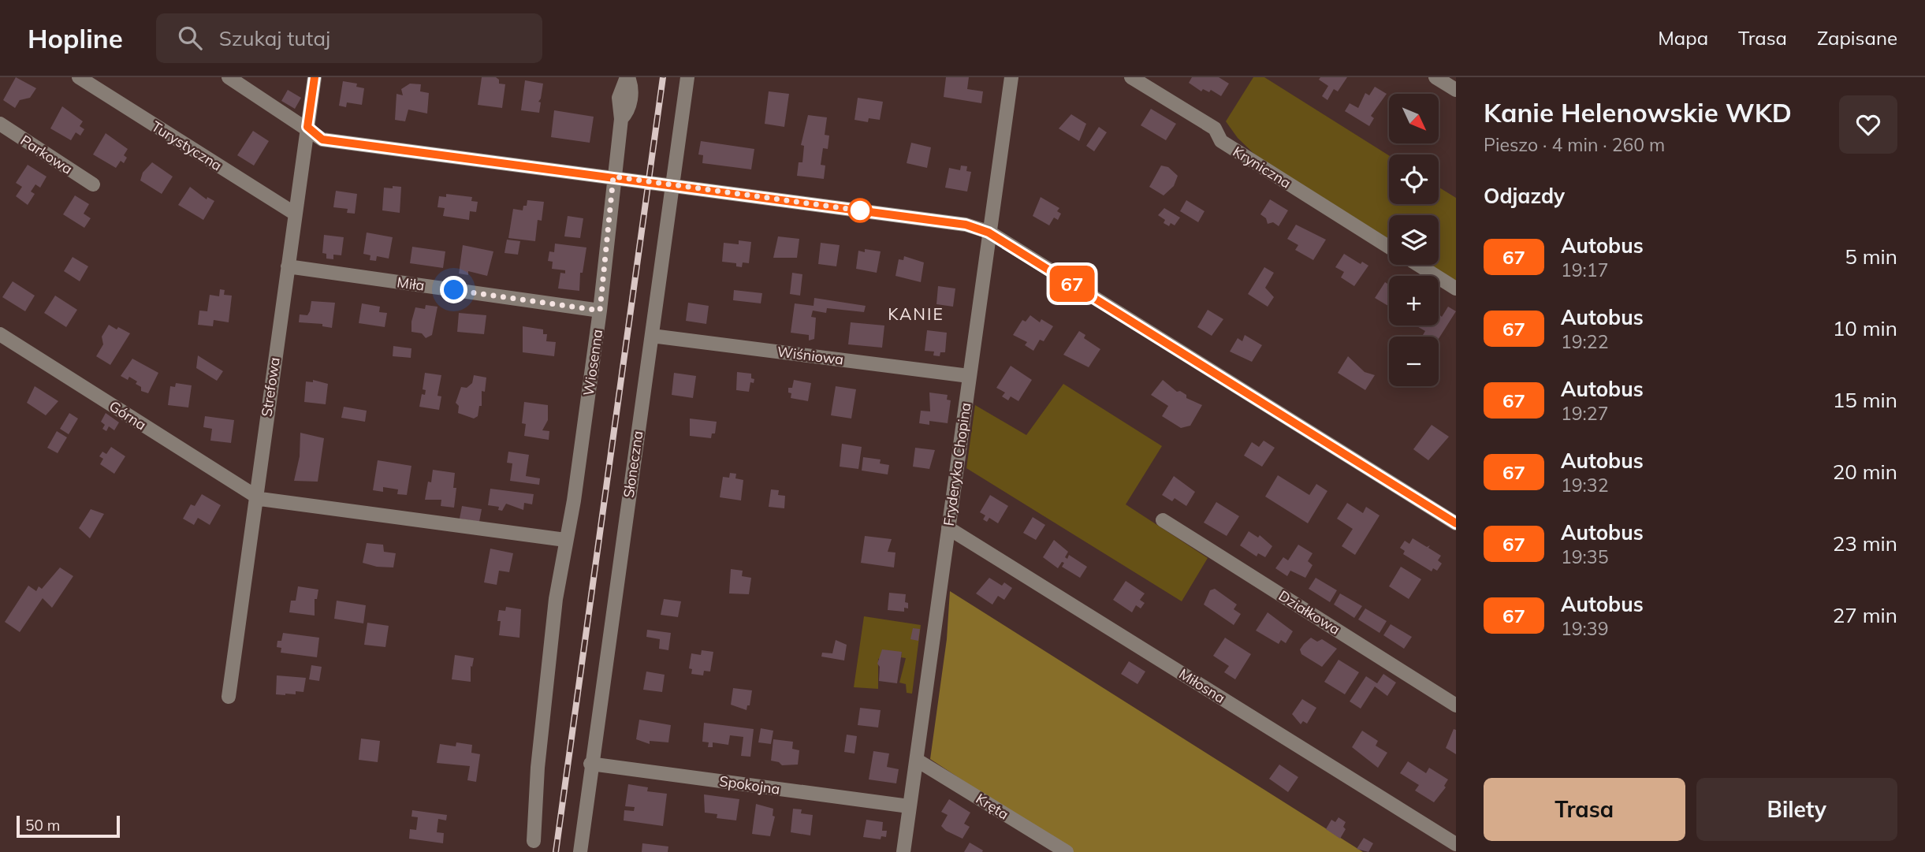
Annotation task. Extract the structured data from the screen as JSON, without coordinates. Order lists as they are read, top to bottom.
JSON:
{
  "streets": {
    "street": [
      "Turystyczna",
      "Parkowa",
      "Kryniczna",
      "Miła",
      "Wiśniowa",
      "Wiosenna",
      "Strefowa",
      "Górna",
      "Słoneczna",
      "Fryderyka Chopina",
      "Działkowa",
      "Miłosna",
      "Spokojna",
      "Kręta"
    ]
  },
  "crossings": [
    ["Turystyczna", "Strefowa"],
    ["Miła", "Wiosenna"],
    ["Miła", "Strefowa"],
    ["Wiśniowa", "Słoneczna"],
    ["Wiśniowa", "Fryderyka Chopina"],
    ["Strefowa", "Górna"],
    ["Słoneczna", "Spokojna"],
    ["Fryderyka Chopina", "Miłosna"],
    ["Fryderyka Chopina", "Spokojna"],
    ["Fryderyka Chopina", "Kręta"]
  ],
  "districts": ["KANIE"],
  "lines": ["bus line 67"],
  "scale_bar": "50 m",
  "north": "bottom right",
  "page": {
    "header": "Hopline",
    "search": "Szukaj tutaj",
    "nav": ["Mapa", "Trasa", "Zapisane"],
    "on_map": "67",
    "heading": [
      ["Kanie Helenowskie WKD", "Pieszo · 4 min · 260 m"],
      "Odjazdy"
    ],
    "map_buttons": ["+", "−"],
    "list": [
      {
        "mark": "67",
        "name": "Autobus",
        "note": "19:17",
        "value": "5 min"
      },
      {
        "mark": "67",
        "name": "Autobus",
        "note": "19:22",
        "value": "10 min"
      },
      {
        "mark": "67",
        "name": "Autobus",
        "note": "19:27",
        "value": "15 min"
      },
      {
        "mark": "67",
        "name": "Autobus",
        "note": "19:32",
        "value": "20 min"
      },
      {
        "mark": "67",
        "name": "Autobus",
        "note": "19:35",
        "value": "23 min"
      },
      {
        "mark": "67",
        "name": "Autobus",
        "note": "19:39",
        "value": "27 min"
      }
    ],
    "buttons": ["Trasa", "Bilety"],
    "scale": "50 m"
  }
}
